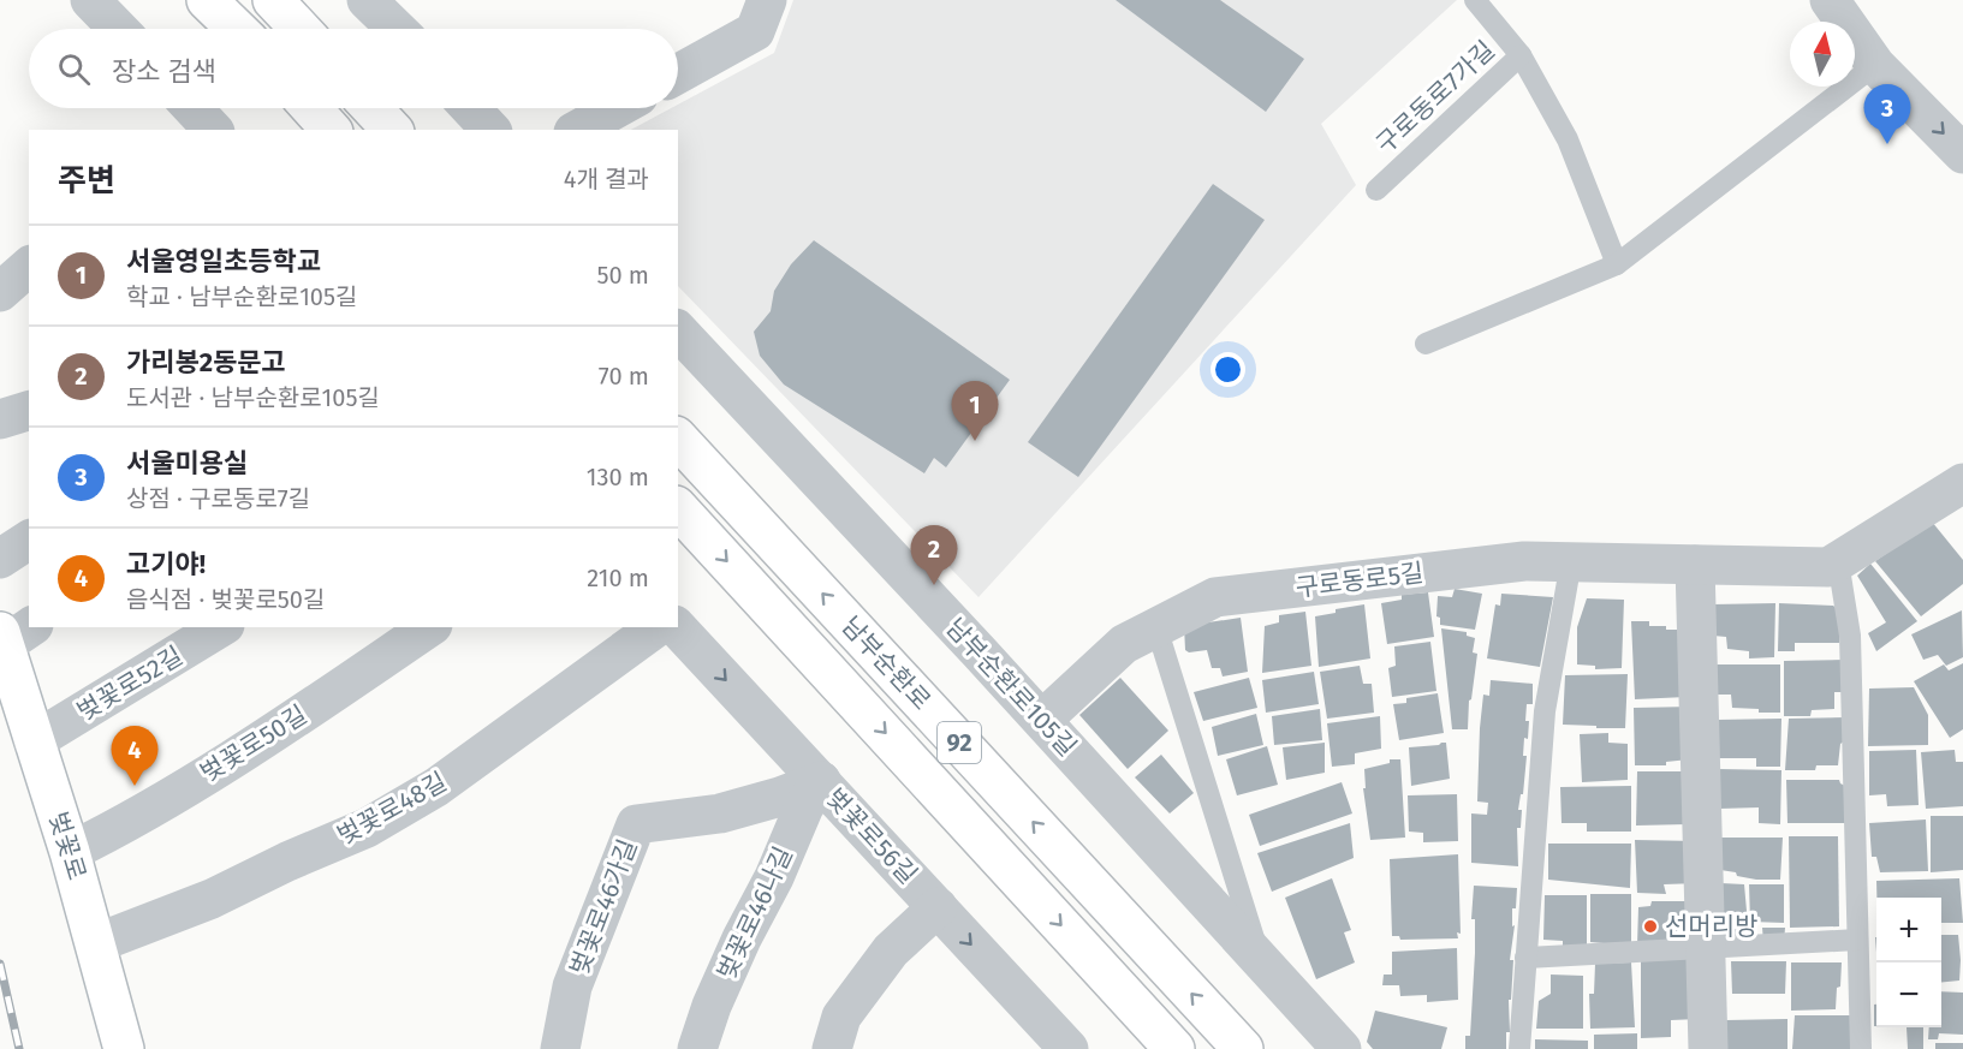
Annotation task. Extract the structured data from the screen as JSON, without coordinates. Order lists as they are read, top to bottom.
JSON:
{
  "streets": {
    "main road": ["남부순환로", "92", "벚꽃로"],
    "street": [
      "구로동로5길",
      "벚꽃로52길",
      "남부순환로105길",
      "벚꽃로50길",
      "벚꽃로48길",
      "벚꽃로56길",
      "벚꽃로46가길",
      "벚꽃로46나길"
    ],
    "lane": ["구로동로7가길"]
  },
  "crossings": [
    ["구로동로5길", "남부순환로105길"],
    ["벚꽃로52길", "벚꽃로"],
    ["벚꽃로50길", "벚꽃로"],
    ["벚꽃로48길", "벚꽃로"],
    ["벚꽃로56길", "벚꽃로46가길"],
    ["벚꽃로56길", "벚꽃로46나길"],
    ["벚꽃로46가길", "벚꽃로46나길"]
  ],
  "one_way": ["벚꽃로56길"],
  "places": ["선머리방"],
  "north": "top",
  "page": {
    "search": "장소 검색",
    "pins": [
      "3",
      "1",
      "2",
      "4"
    ],
    "heading": ["주변", "4개 결과"],
    "list": [
      {
        "mark": "1",
        "name": "서울영일초등학교",
        "note": "학교 · 남부순환로105길",
        "value": "50 m"
      },
      {
        "mark": "2",
        "name": "가리봉2동문고",
        "note": "도서관 · 남부순환로105길",
        "value": "70 m"
      },
      {
        "mark": "3",
        "name": "서울미용실",
        "note": "상점 · 구로동로7길",
        "value": "130 m"
      },
      {
        "mark": "4",
        "name": "고기야!",
        "note": "음식점 · 벚꽃로50길",
        "value": "210 m"
      }
    ],
    "map_buttons": ["+", "−"]
  }
}
